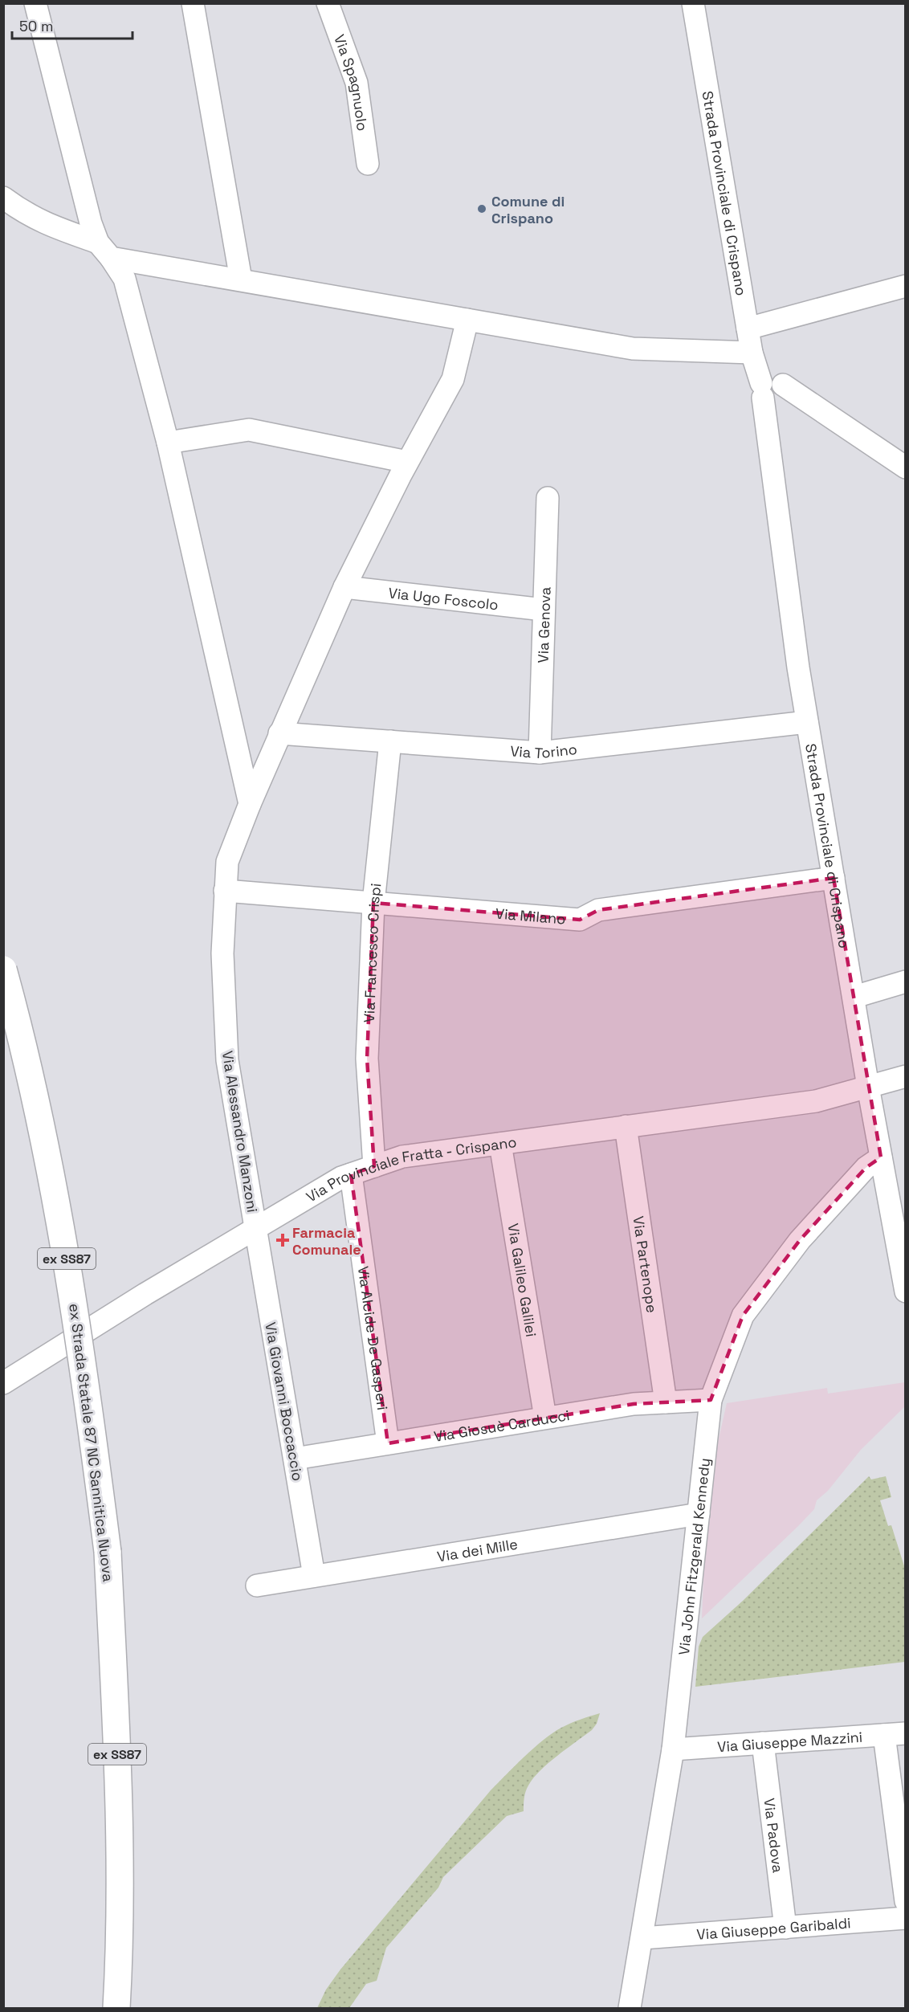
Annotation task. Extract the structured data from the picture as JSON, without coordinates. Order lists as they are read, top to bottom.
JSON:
{
  "streets": {
    "highway": ["ex SS87", "ex Strada Statale 87 NC Sannitica Nuova"],
    "street": [
      "Via Spagnuolo",
      "Strada Provinciale di Crispano",
      "Via Ugo Foscolo",
      "Via Genova",
      "Via Torino",
      "Via Milano",
      "Via Francesco Crispi",
      "Via Alessandro Manzoni",
      "Via Provinciale Fratta - Crispano",
      "Via Partenope",
      "Via Galileo Galilei",
      "Via Alcide De Gasperi",
      "Via Giovanni Boccaccio",
      "Via Giosuè Carducci",
      "Via dei Mille",
      "Via John Fitzgerald Kennedy",
      "Via Giuseppe Mazzini",
      "Via Padova",
      "Via Giuseppe Garibaldi"
    ]
  },
  "crossings": [
    ["Strada Provinciale di Crispano", "Via Torino"],
    ["Strada Provinciale di Crispano", "Via Milano"],
    ["Strada Provinciale di Crispano", "Via Provinciale Fratta - Crispano"],
    ["Strada Provinciale di Crispano", "Via John Fitzgerald Kennedy"],
    ["Via Ugo Foscolo", "Via Genova"],
    ["Via Ugo Foscolo", "Via Alessandro Manzoni"],
    ["Via Genova", "Via Torino"],
    ["Via Torino", "Via Francesco Crispi"],
    ["Via Torino", "Via Alessandro Manzoni"],
    ["Via Milano", "Via Francesco Crispi"],
    ["Via Milano", "Via Alessandro Manzoni"],
    ["Via Francesco Crispi", "Via Provinciale Fratta - Crispano"],
    ["Via Alessandro Manzoni", "Via Provinciale Fratta - Crispano"],
    ["Via Alessandro Manzoni", "Via Giovanni Boccaccio"],
    ["Via Provinciale Fratta - Crispano", "Via Partenope"],
    ["Via Provinciale Fratta - Crispano", "Via Galileo Galilei"],
    ["Via Provinciale Fratta - Crispano", "Via Alcide De Gasperi"],
    ["Via Provinciale Fratta - Crispano", "Via Giovanni Boccaccio"],
    ["Via Partenope", "Via Giosuè Carducci"],
    ["Via Galileo Galilei", "Via Giosuè Carducci"],
    ["Via Alcide De Gasperi", "Via Giosuè Carducci"],
    ["Via Giovanni Boccaccio", "Via Giosuè Carducci"],
    ["Via Giovanni Boccaccio", "Via dei Mille"],
    ["Via Giosuè Carducci", "Via John Fitzgerald Kennedy"],
    ["Via dei Mille", "Via John Fitzgerald Kennedy"],
    ["Via John Fitzgerald Kennedy", "Via Giuseppe Mazzini"],
    ["Via John Fitzgerald Kennedy", "Via Giuseppe Garibaldi"],
    ["Via Giuseppe Mazzini", "Via Padova"],
    ["Via Padova", "Via Giuseppe Garibaldi"]
  ],
  "places": {
    "other": ["Comune di Crispano"],
    "health": ["Farmacia Comunale"]
  },
  "scale_bar": "50 m"
}
